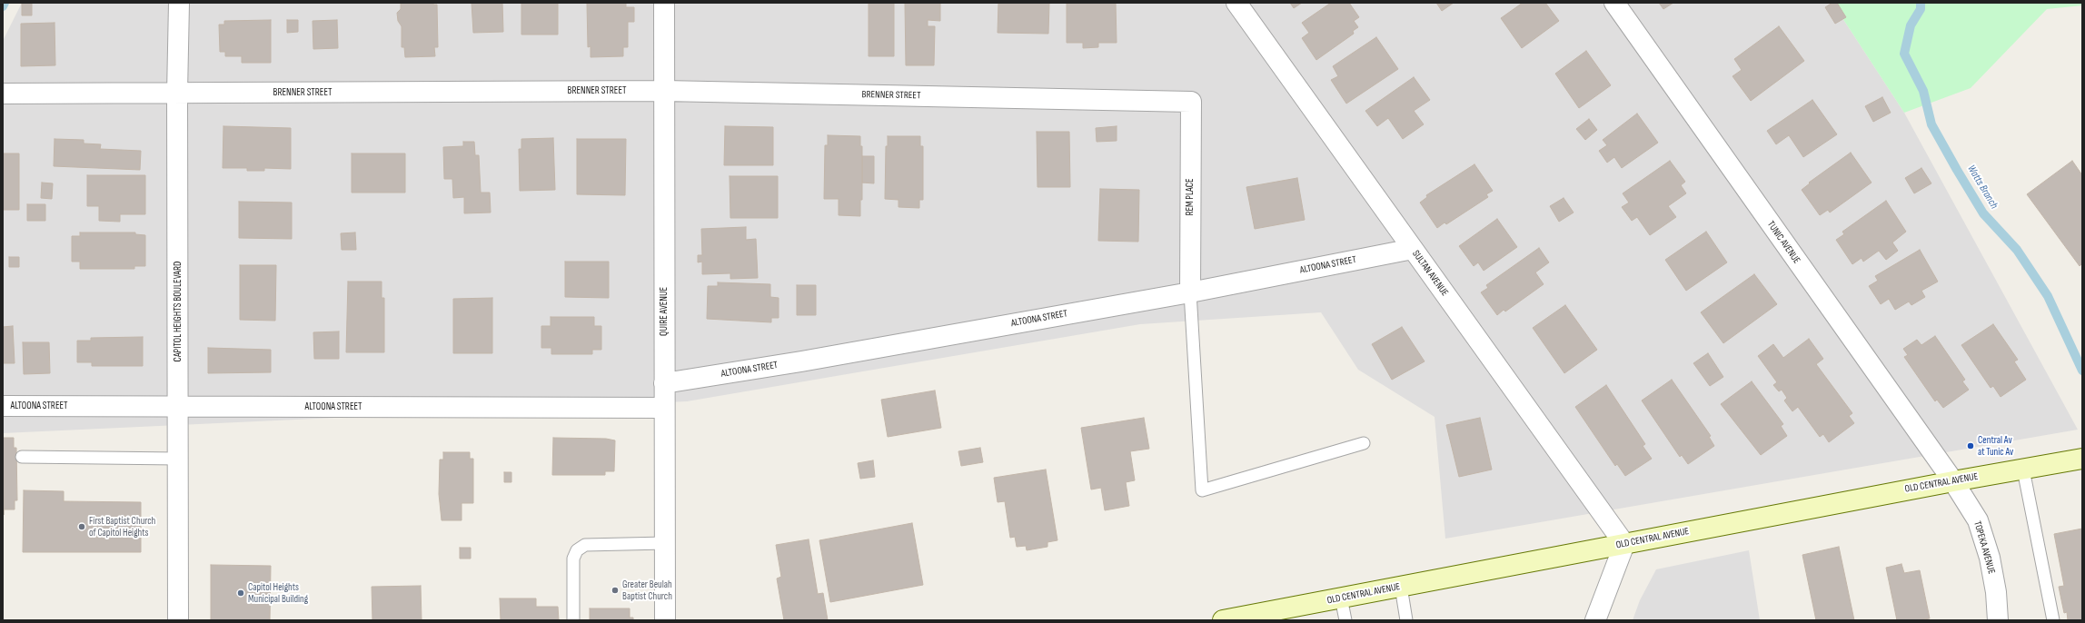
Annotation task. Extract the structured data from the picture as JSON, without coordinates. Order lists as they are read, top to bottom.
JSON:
{
  "streets": {
    "main road": ["OLD CENTRAL AVENUE"],
    "street": [
      "BRENNER STREET",
      "REM PLACE",
      "TUNIC AVENUE",
      "ALTOONA STREET",
      "SULTAN AVENUE",
      "CAPITOL HEIGHTS BOULEVARD",
      "QUIRE AVENUE",
      "TOPEKA AVENUE"
    ]
  },
  "crossings": [
    ["BRENNER STREET", "REM PLACE"],
    ["BRENNER STREET", "CAPITOL HEIGHTS BOULEVARD"],
    ["BRENNER STREET", "QUIRE AVENUE"],
    ["REM PLACE", "ALTOONA STREET"],
    ["TUNIC AVENUE", "OLD CENTRAL AVENUE"],
    ["TUNIC AVENUE", "TOPEKA AVENUE"],
    ["ALTOONA STREET", "SULTAN AVENUE"],
    ["ALTOONA STREET", "CAPITOL HEIGHTS BOULEVARD"],
    ["ALTOONA STREET", "QUIRE AVENUE"],
    ["SULTAN AVENUE", "OLD CENTRAL AVENUE"],
    ["OLD CENTRAL AVENUE", "TOPEKA AVENUE"]
  ],
  "water": ["Watts Branch"],
  "places": [
    "Central Av at Tunic Av",
    "First Baptist Church of Capitol Heights",
    "Greater Beulah Baptist Church",
    "Capitol Heights Municipal Building"
  ]
}
